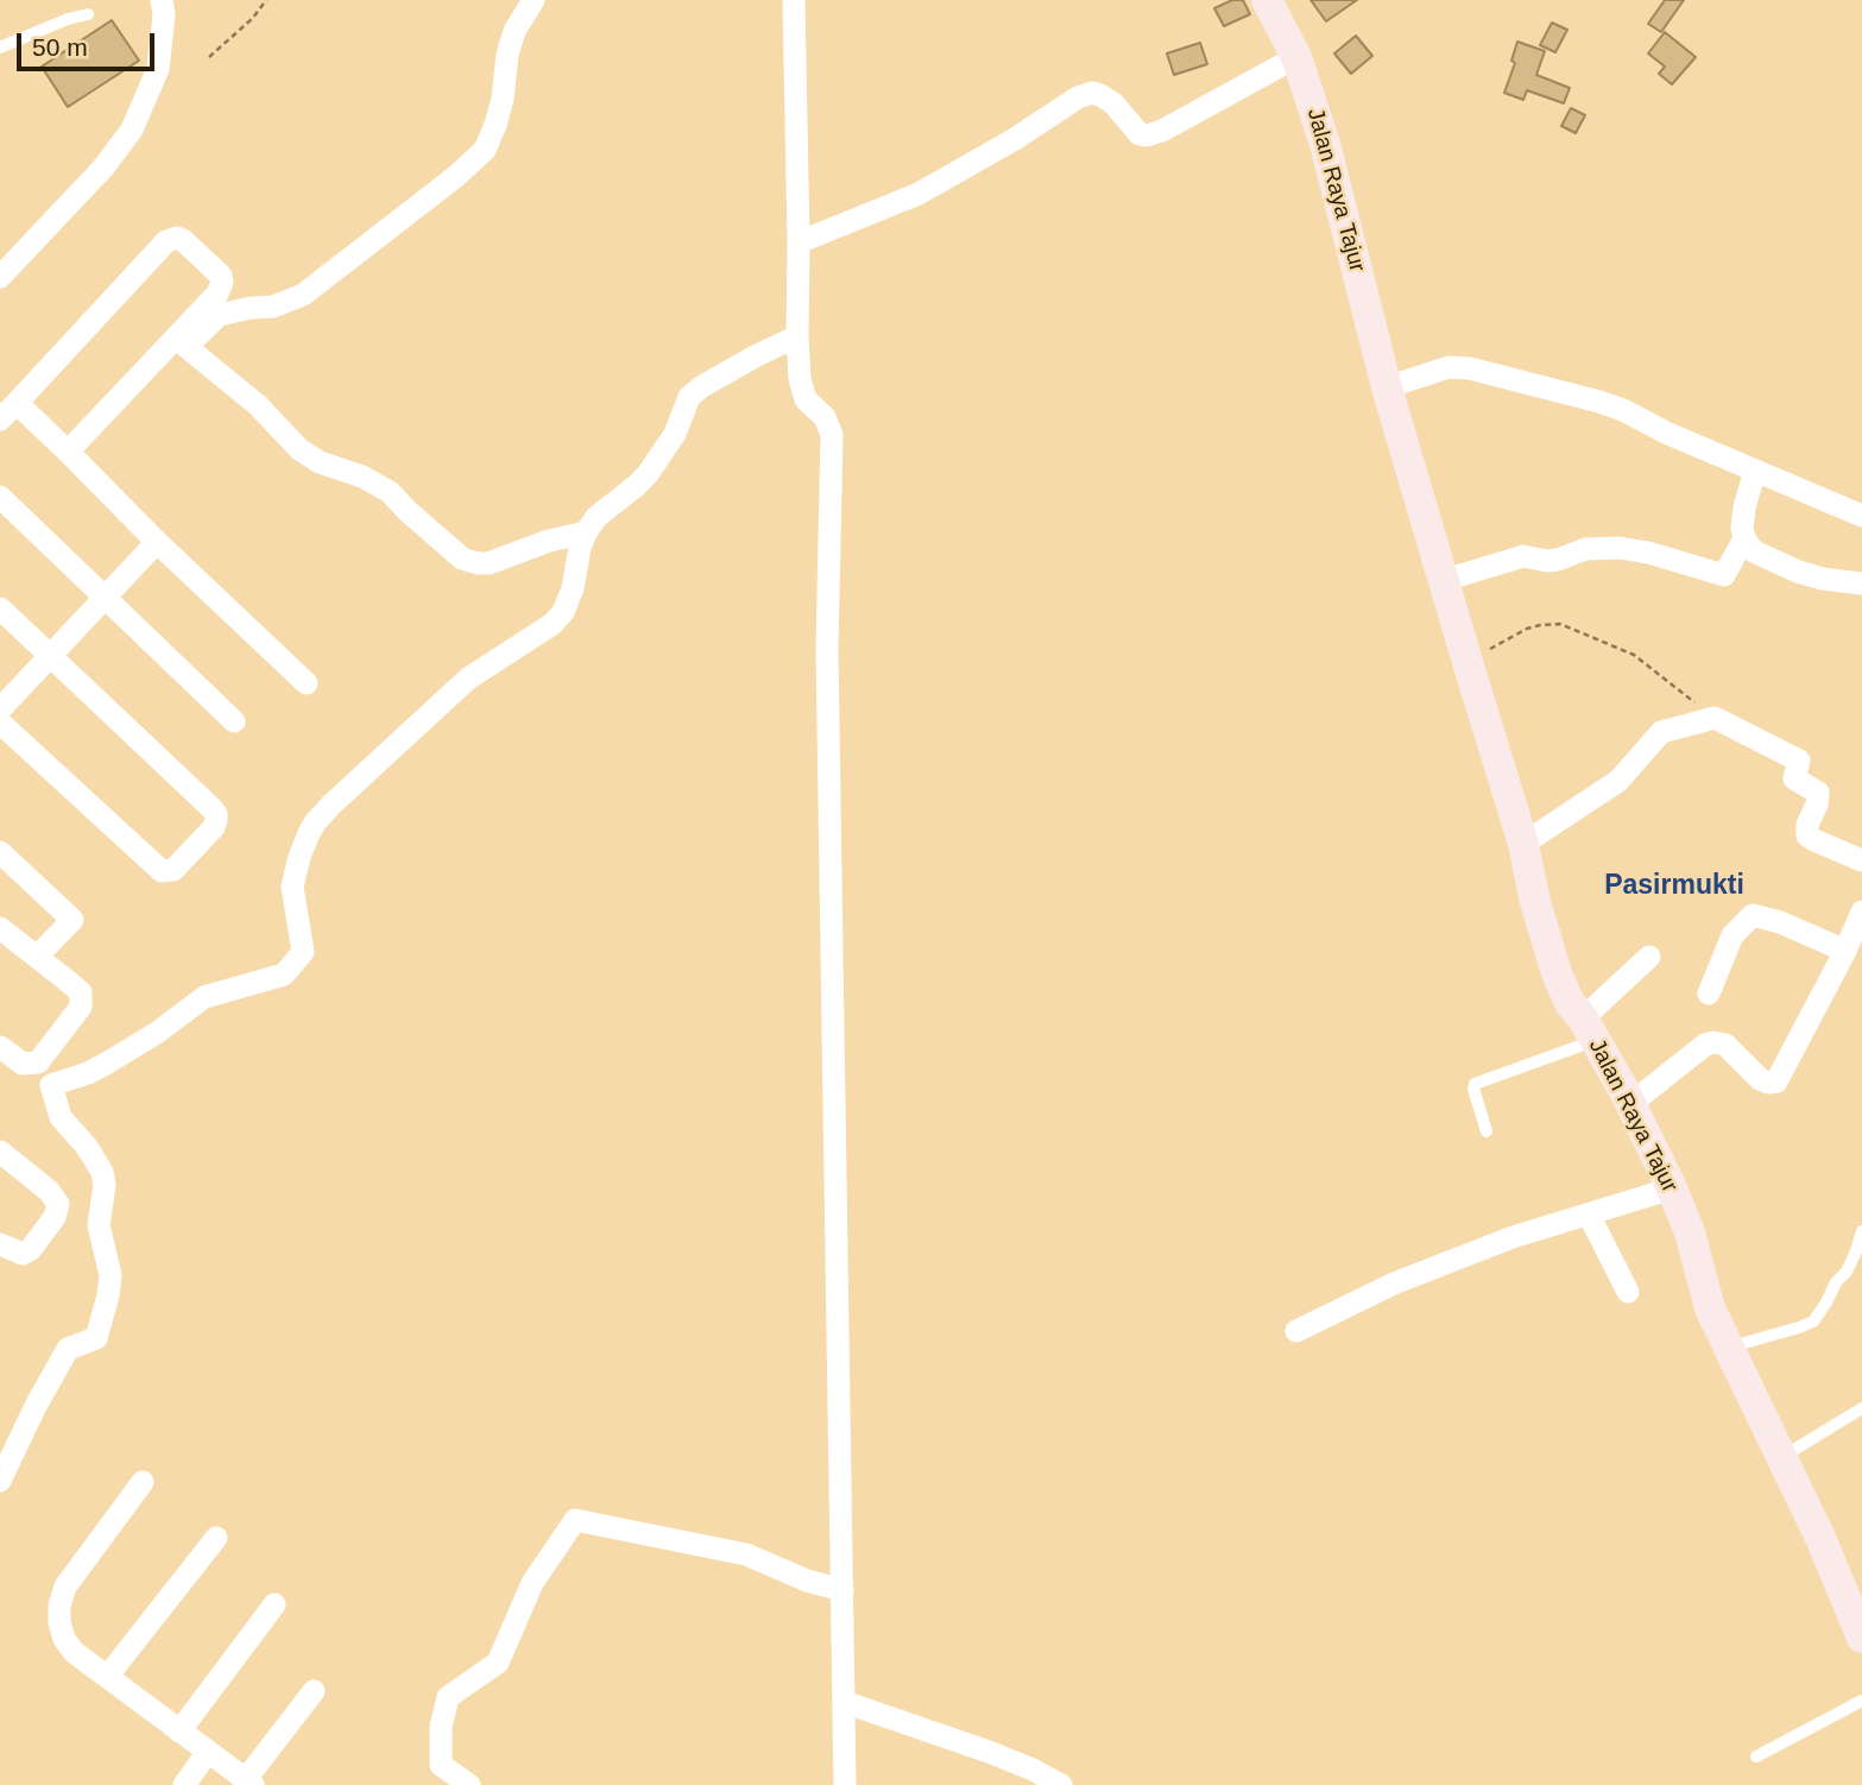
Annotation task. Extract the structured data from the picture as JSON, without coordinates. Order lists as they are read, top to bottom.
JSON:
{
  "streets": {
    "main road": ["Jalan Raya Tajur"]
  },
  "districts": ["Pasirmukti"],
  "scale_bar": "50 m"
}
